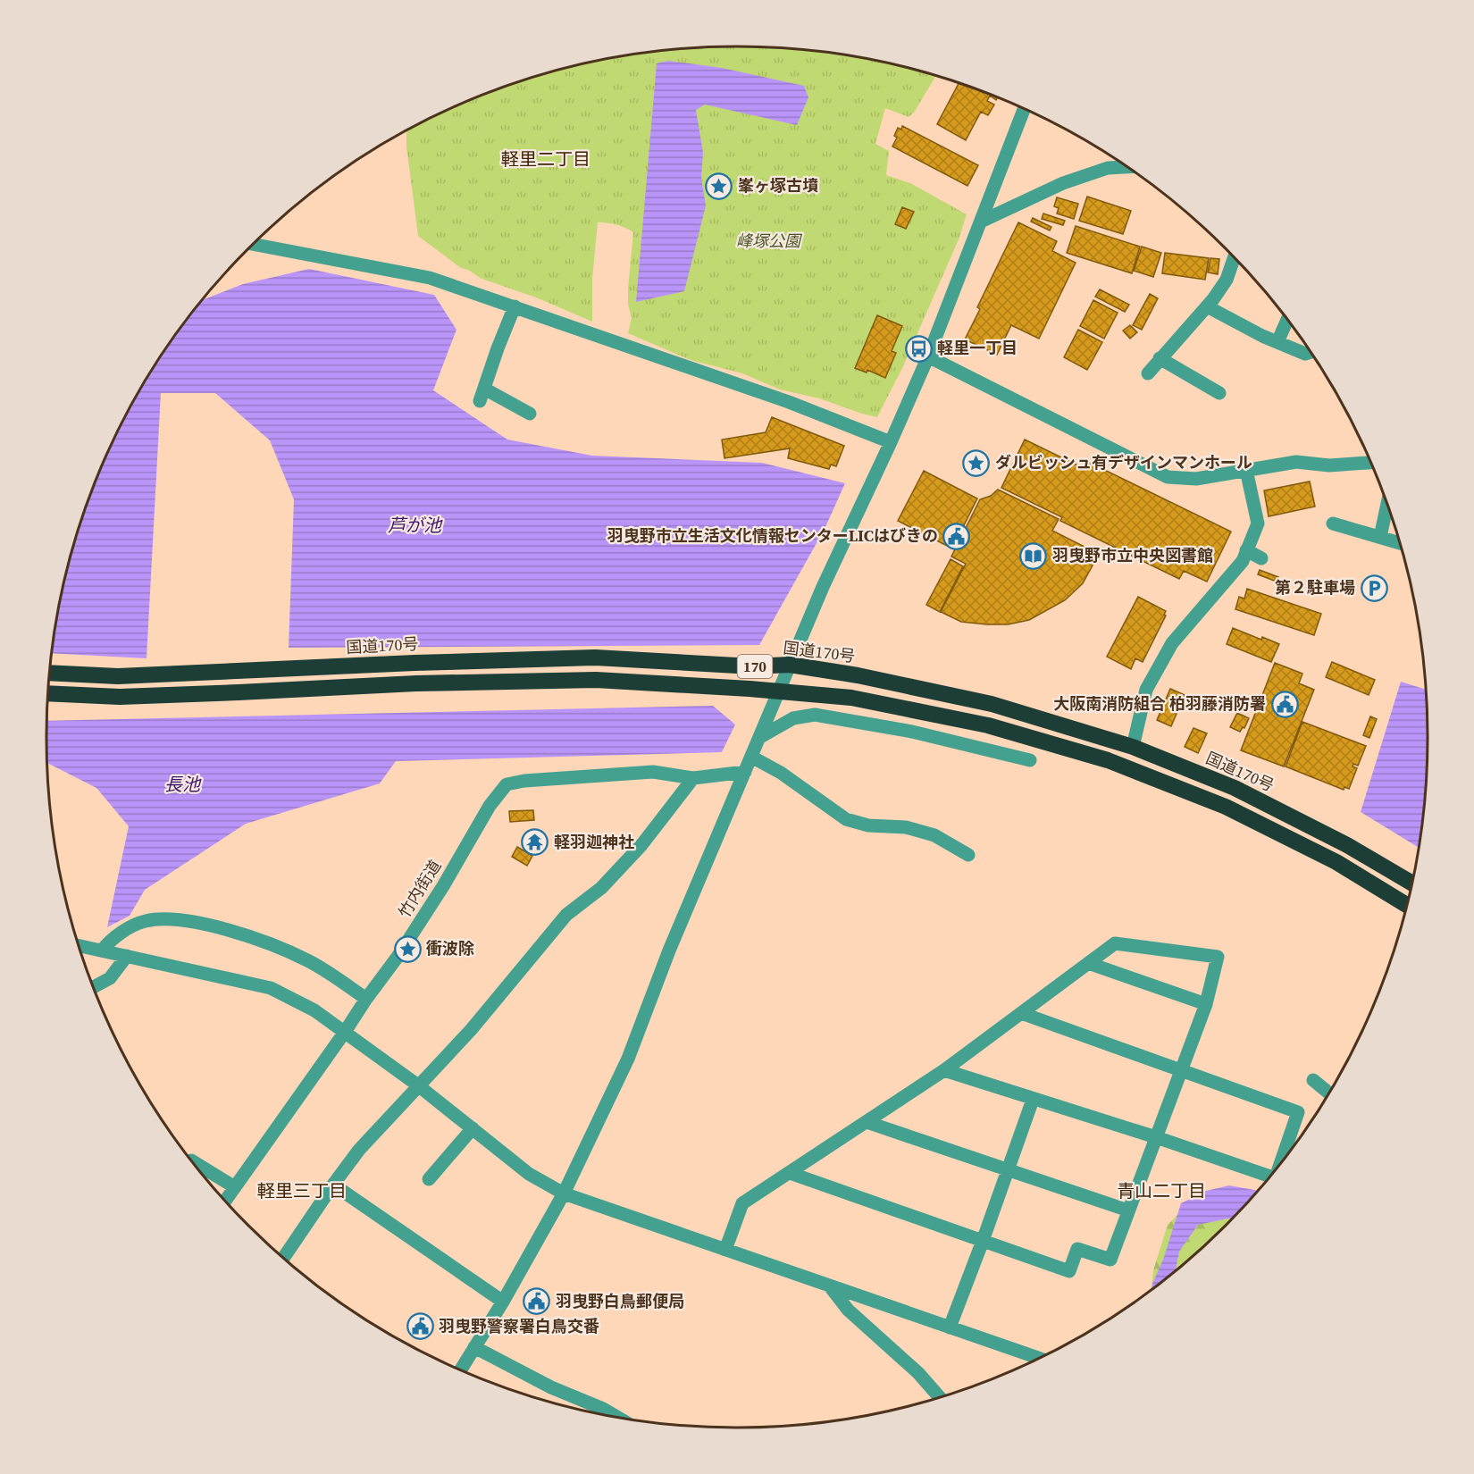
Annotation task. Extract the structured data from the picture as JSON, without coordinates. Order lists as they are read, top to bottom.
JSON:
{
  "streets": {
    "highway": ["国道170号", "170"],
    "street": ["竹内街道"]
  },
  "districts": ["軽里二丁目", "軽里三丁目", "青山二丁目"],
  "water": ["芦が池", "長池"],
  "parks": ["峰塚公園"],
  "places": {
    "place": ["峯ヶ塚古墳", "ダルビッシュ有デザインマンホール", "衝波除"],
    "bus stop": ["軽里一丁目"],
    "public building": [
      "羽曳野市立生活文化情報センターLICはびきの",
      "大阪南消防組合 柏羽藤消防署",
      "羽曳野白鳥郵便局",
      "羽曳野警察署白鳥交番"
    ],
    "library": ["羽曳野市立中央図書館"],
    "parking": ["第２駐車場"],
    "temple": ["軽羽迦神社"]
  }
}
